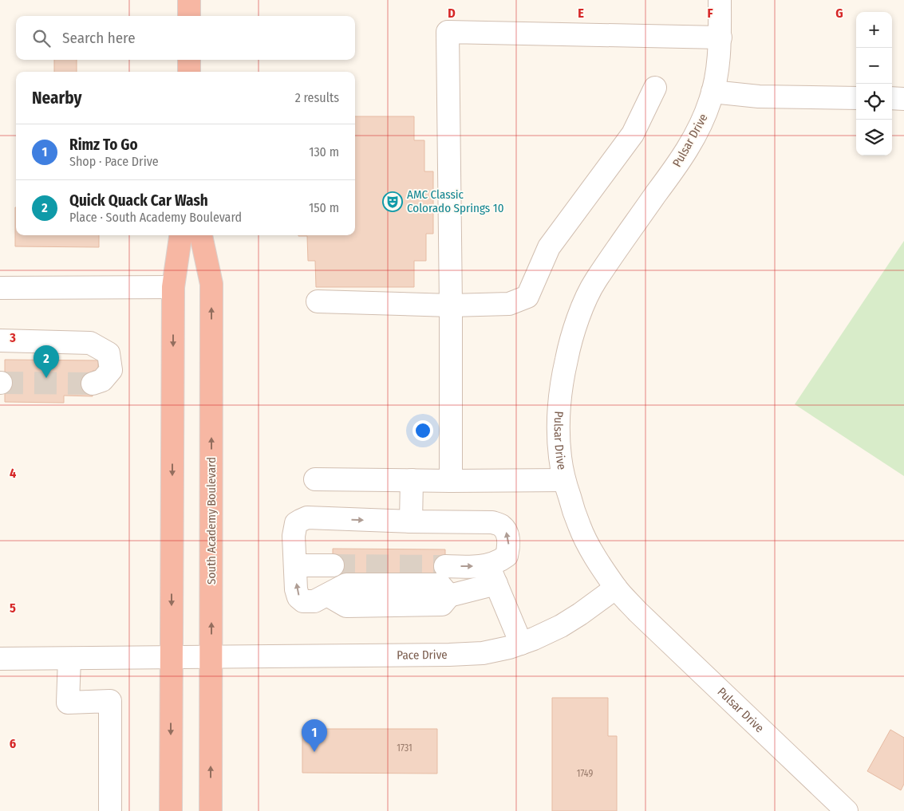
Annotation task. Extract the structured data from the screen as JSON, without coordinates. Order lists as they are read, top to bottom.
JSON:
{
  "streets": {
    "highway": ["South Academy Boulevard"],
    "street": ["Pulsar Drive", "Pace Drive"]
  },
  "crossings": [
    ["Pulsar Drive", "Pace Drive"],
    ["South Academy Boulevard", "Pace Drive"]
  ],
  "places": {
    "theatre": ["AMC Classic Colorado Springs 10"]
  },
  "house_numbers": ["1731", "1749"],
  "page": {
    "map_buttons": ["+", "−"],
    "search": "Search here",
    "heading": ["Nearby", "2 results"],
    "list": [
      {
        "mark": "1",
        "name": "Rimz To Go",
        "note": "Shop · Pace Drive",
        "value": "130 m"
      },
      {
        "mark": "2",
        "name": "Quick Quack Car Wash",
        "note": "Place · South Academy Boulevard",
        "value": "150 m"
      }
    ],
    "pins": ["2", "1"]
  },
  "grid": {
    "columns": [
      "D",
      "E",
      "F",
      "G"
    ],
    "rows": [
      "3",
      "4",
      "5",
      "6"
    ]
  }
}
